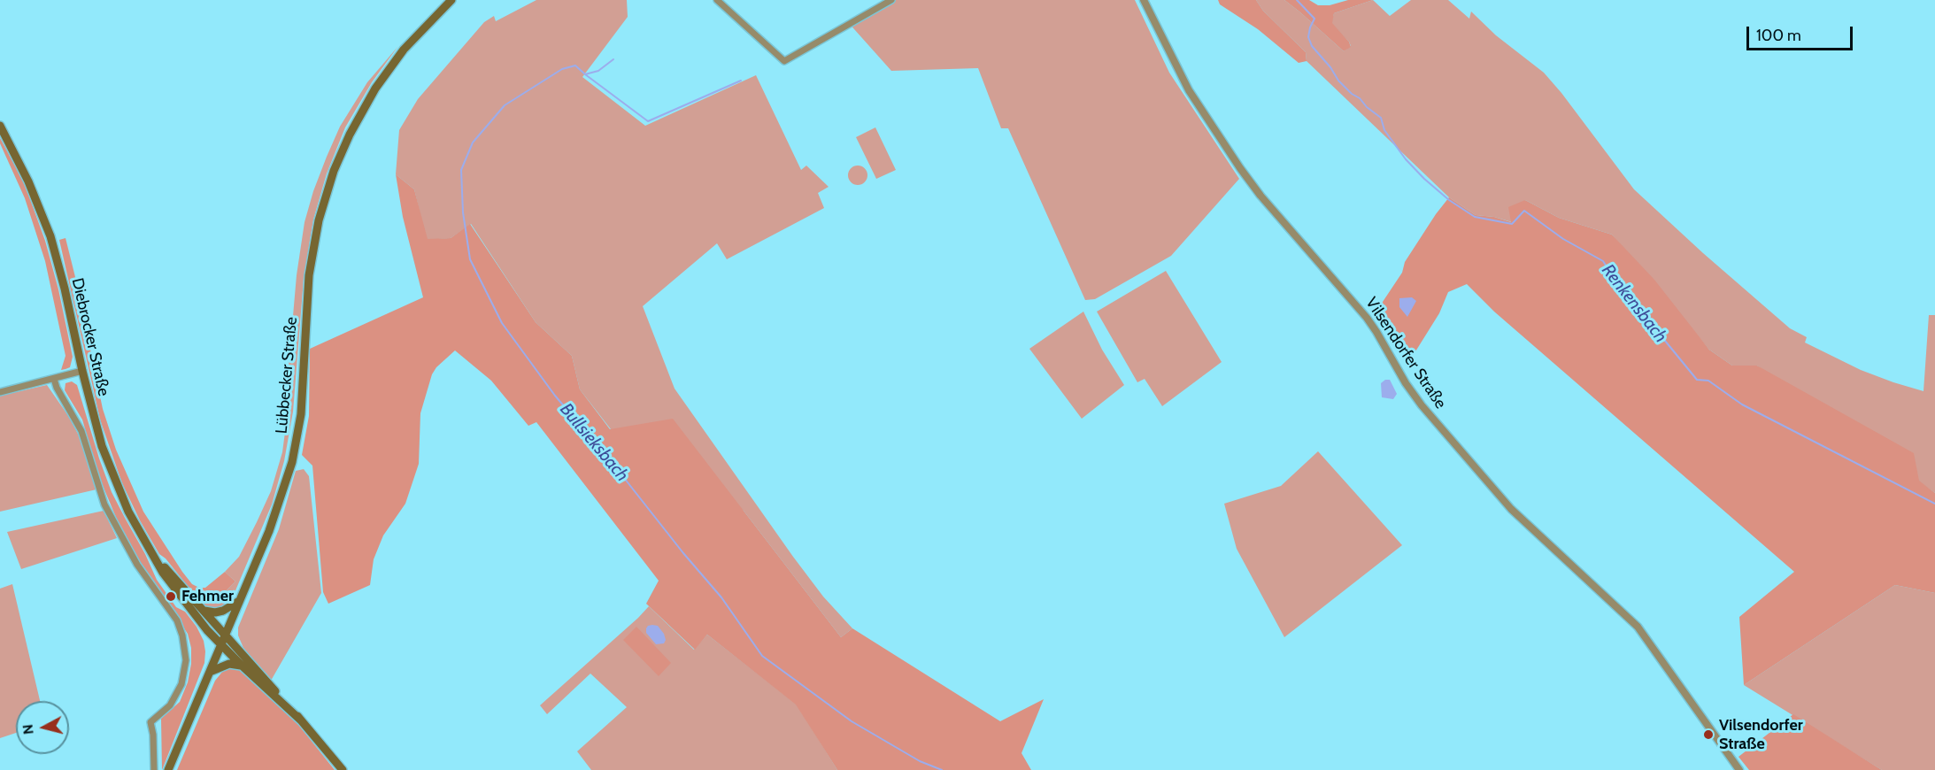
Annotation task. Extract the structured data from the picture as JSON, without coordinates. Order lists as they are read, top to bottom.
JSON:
{
  "streets": {
    "main road": ["Diebrocker Straße", "Lübbecker Straße"],
    "street": ["Vilsendorfer Straße"]
  },
  "crossings": [
    ["Diebrocker Straße", "Lübbecker Straße"]
  ],
  "water": ["Renkensbach", "Bullsieksbach"],
  "places": ["Fehmer", "Vilsendorfer Straße"],
  "scale_bar": "100 m",
  "north": "left"
}
